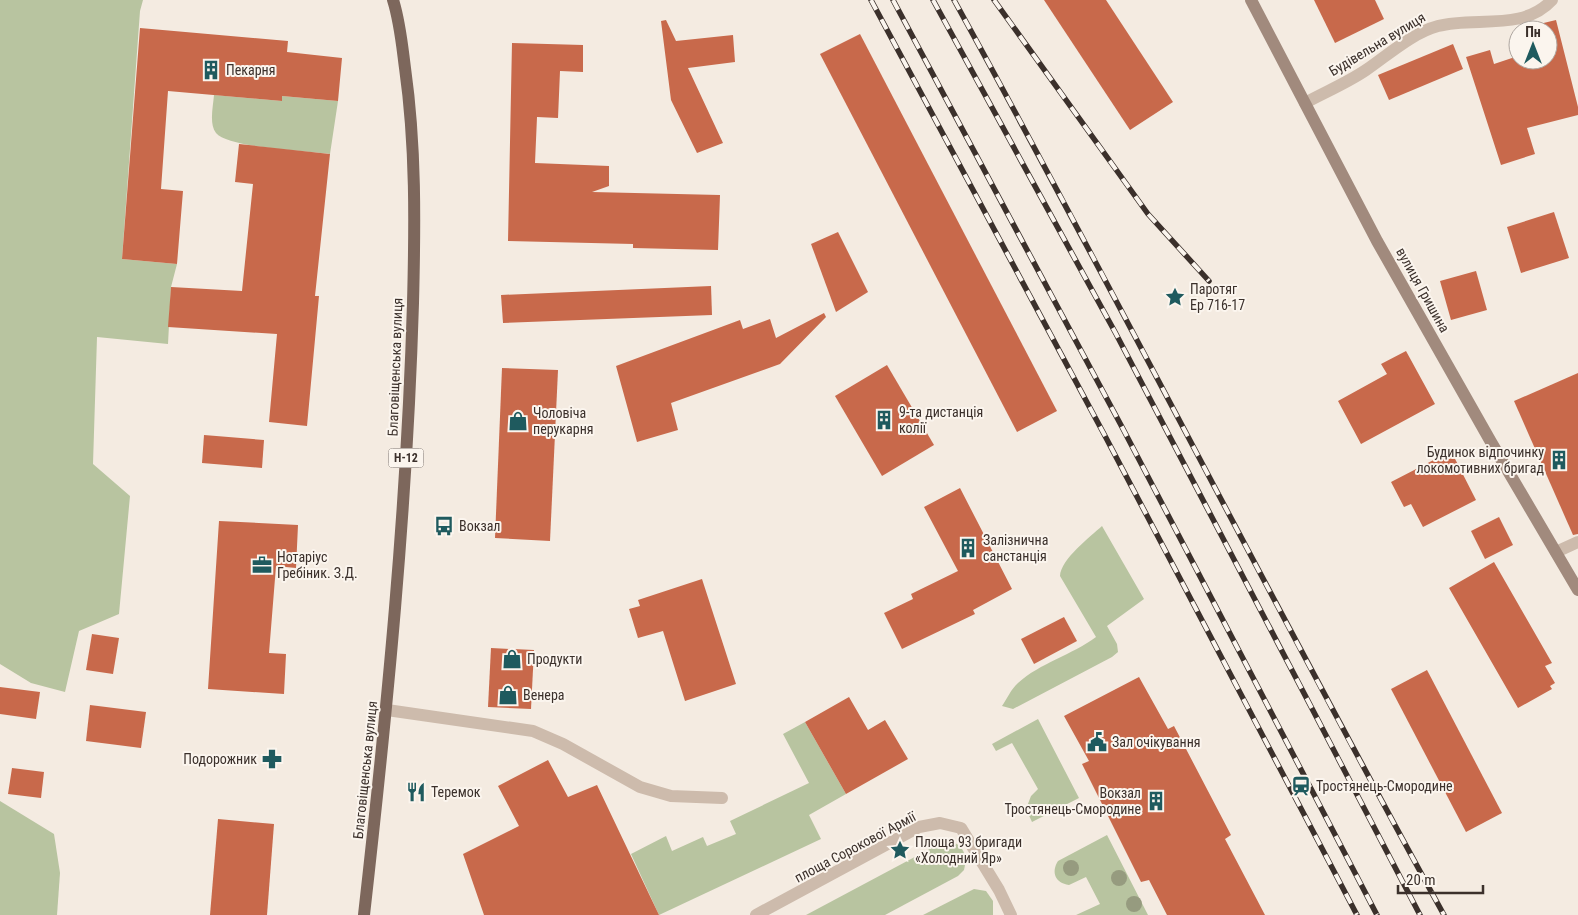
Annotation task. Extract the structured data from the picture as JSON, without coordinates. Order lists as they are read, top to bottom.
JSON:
{
  "streets": {
    "main road": ["вулиця Гришина", "Благовіщенська вулиця", "Н-12"],
    "street": ["Будівельна вулиця", "площа Сорокової Армії"]
  },
  "crossings": [
    ["Будівельна вулиця", "вулиця Гришина"]
  ],
  "places": {
    "building": [
      "Пекарня",
      "9-та дистанція колії",
      "Будинок відпочинку локомотивних бригад",
      "Залізнична санстанція",
      "Вокзал Тростянець-Смородине"
    ],
    "place": ["Паротяг Ер 716-17", "Площа 93 бригади «Холодний Яр»"],
    "shop": ["Чоловіча перукарня", "Продукти", "Венера"],
    "bus stop": ["Вокзал"],
    "office": ["Нотаріус Гребіник. З.Д."],
    "public building": ["Зал очікування"],
    "pharmacy": ["Подорожник"],
    "station": ["Тростянець-Смородине"],
    "restaurant": ["Теремок"]
  },
  "scale_bar": "20 m",
  "north": "top"
}
